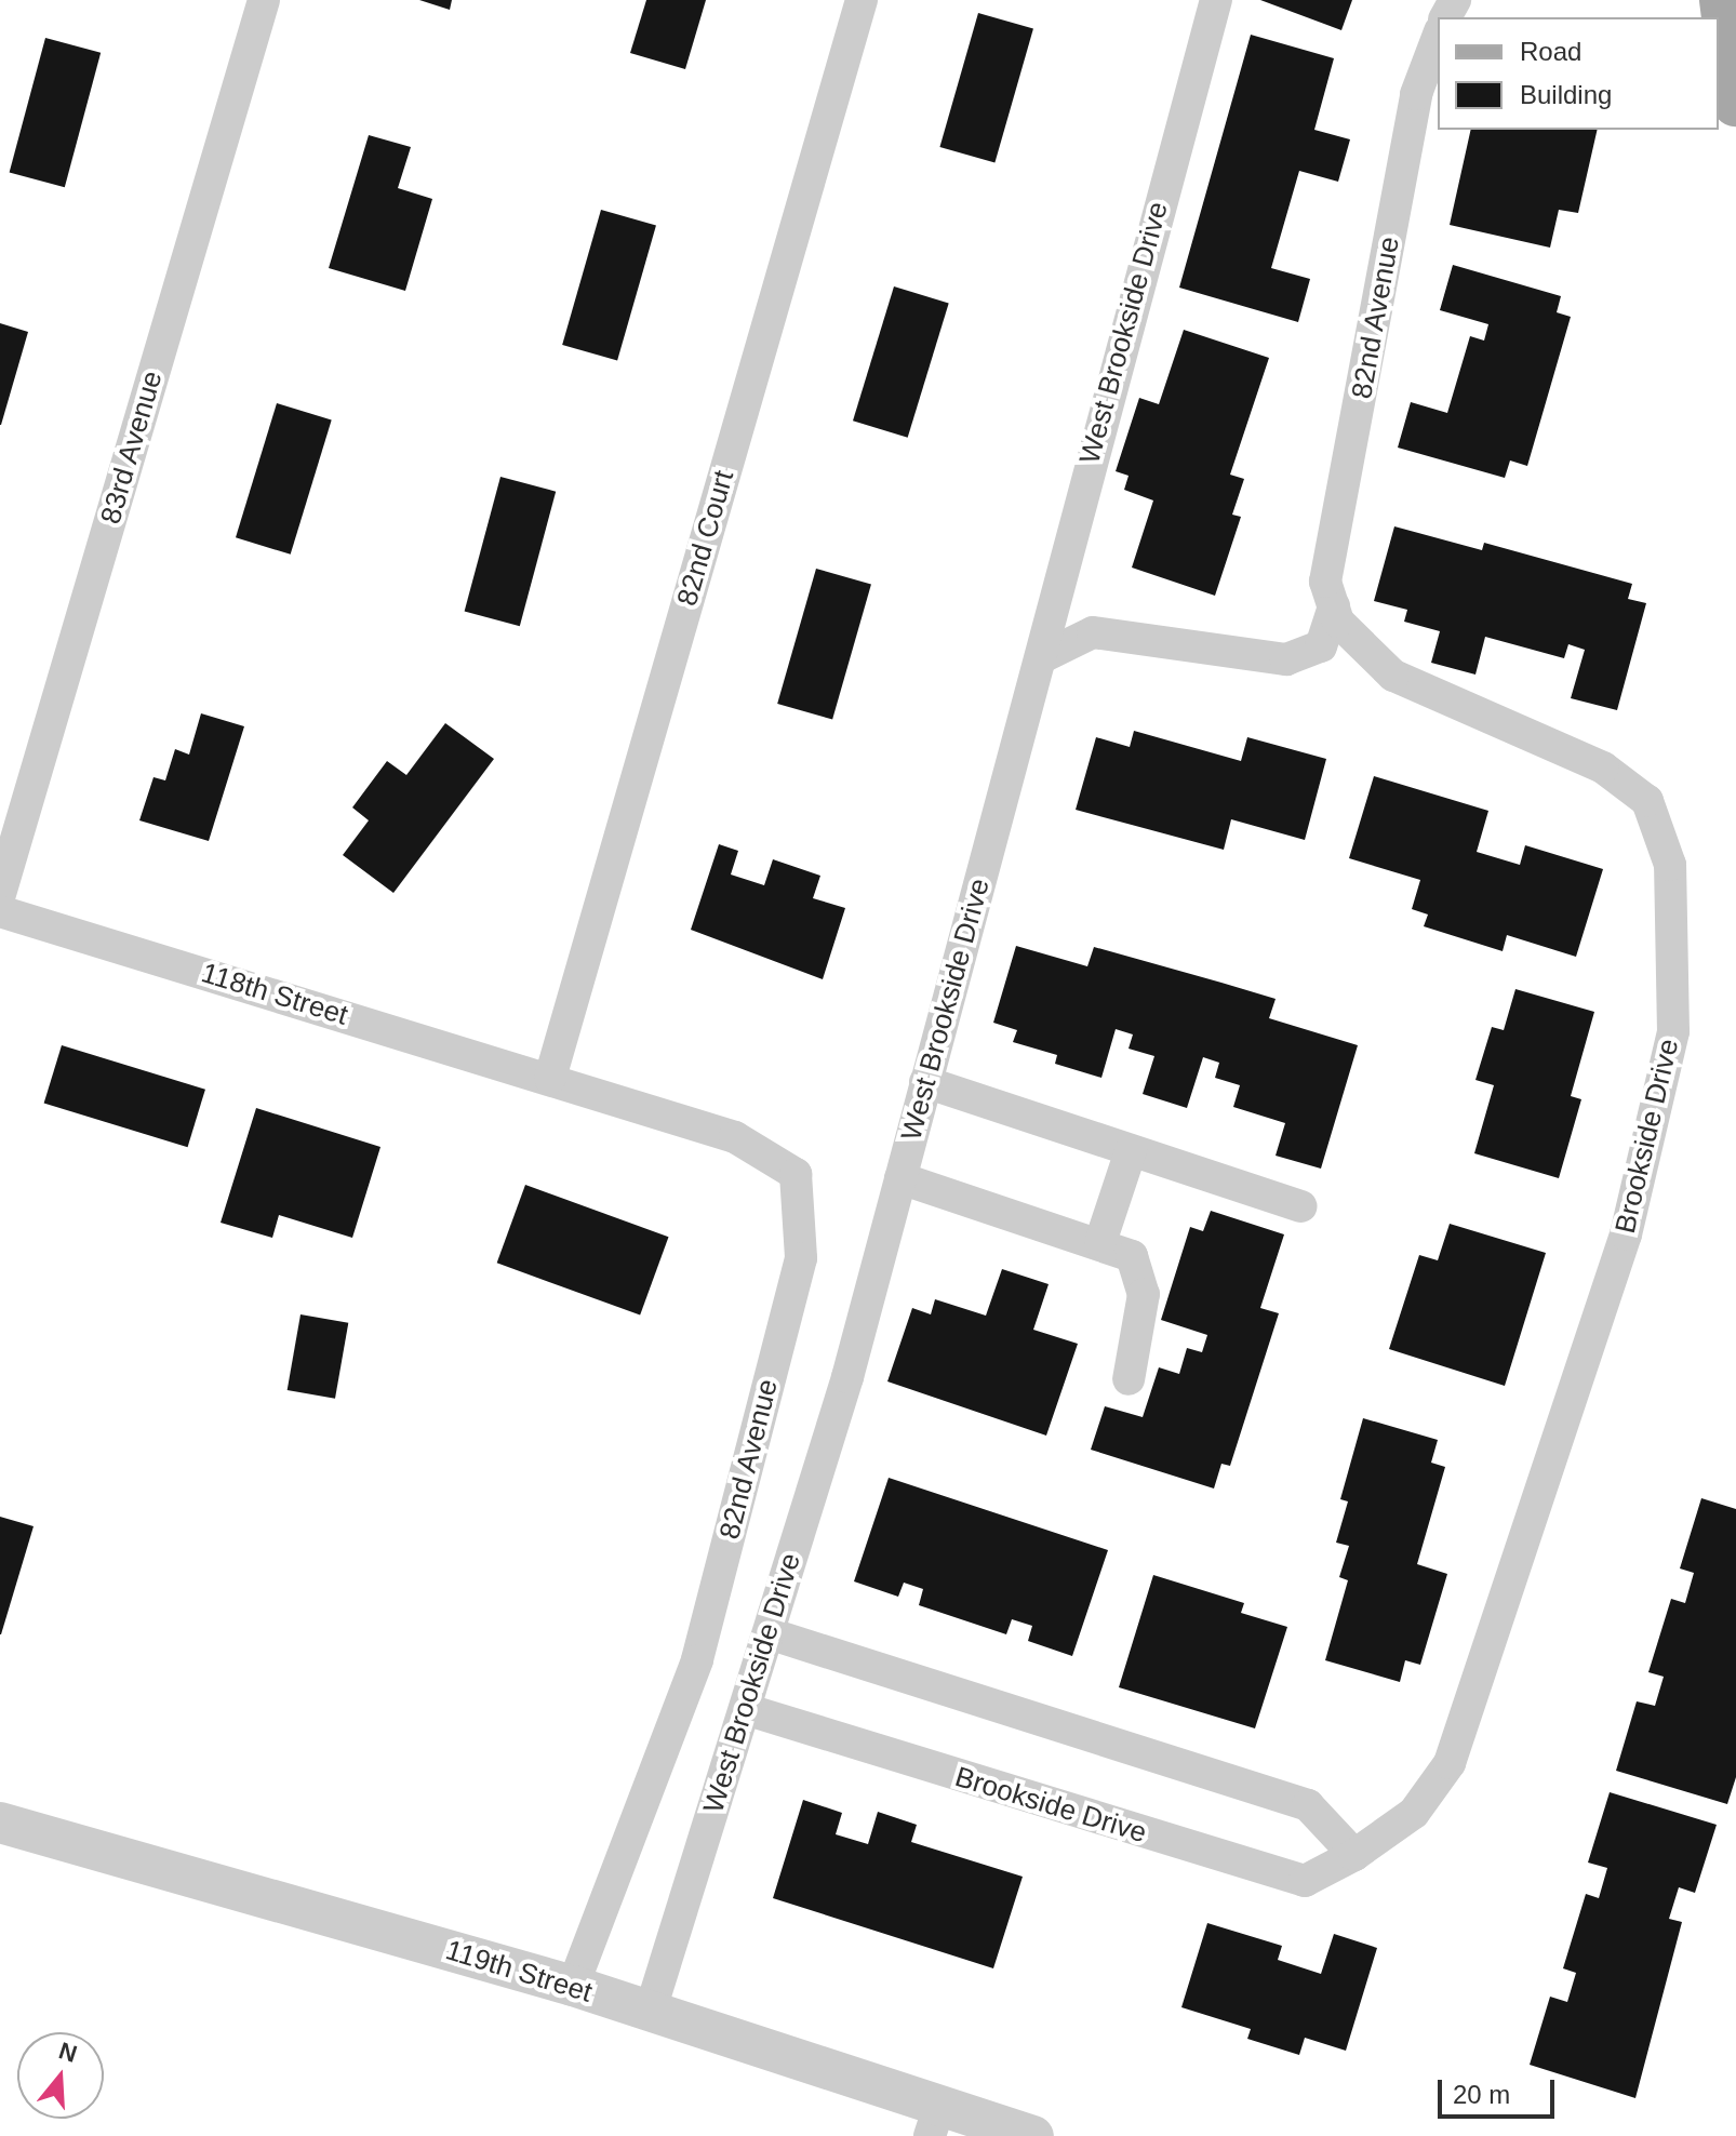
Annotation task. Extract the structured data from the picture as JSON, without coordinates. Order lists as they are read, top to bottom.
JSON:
{
  "streets": {
    "street": [
      "82nd Avenue",
      "West Brookside Drive",
      "83rd Avenue",
      "82nd Court",
      "118th Street",
      "Brookside Drive",
      "119th Street"
    ]
  },
  "crossings": [
    ["82nd Avenue", "82nd Court"],
    ["82nd Avenue", "118th Street"],
    ["82nd Avenue", "Brookside Drive"],
    ["82nd Avenue", "119th Street"],
    ["West Brookside Drive", "Brookside Drive"],
    ["West Brookside Drive", "119th Street"],
    ["82nd Court", "118th Street"]
  ],
  "legend": ["Road", "Building"],
  "scale_bar": "20 m",
  "north": "top"
}
